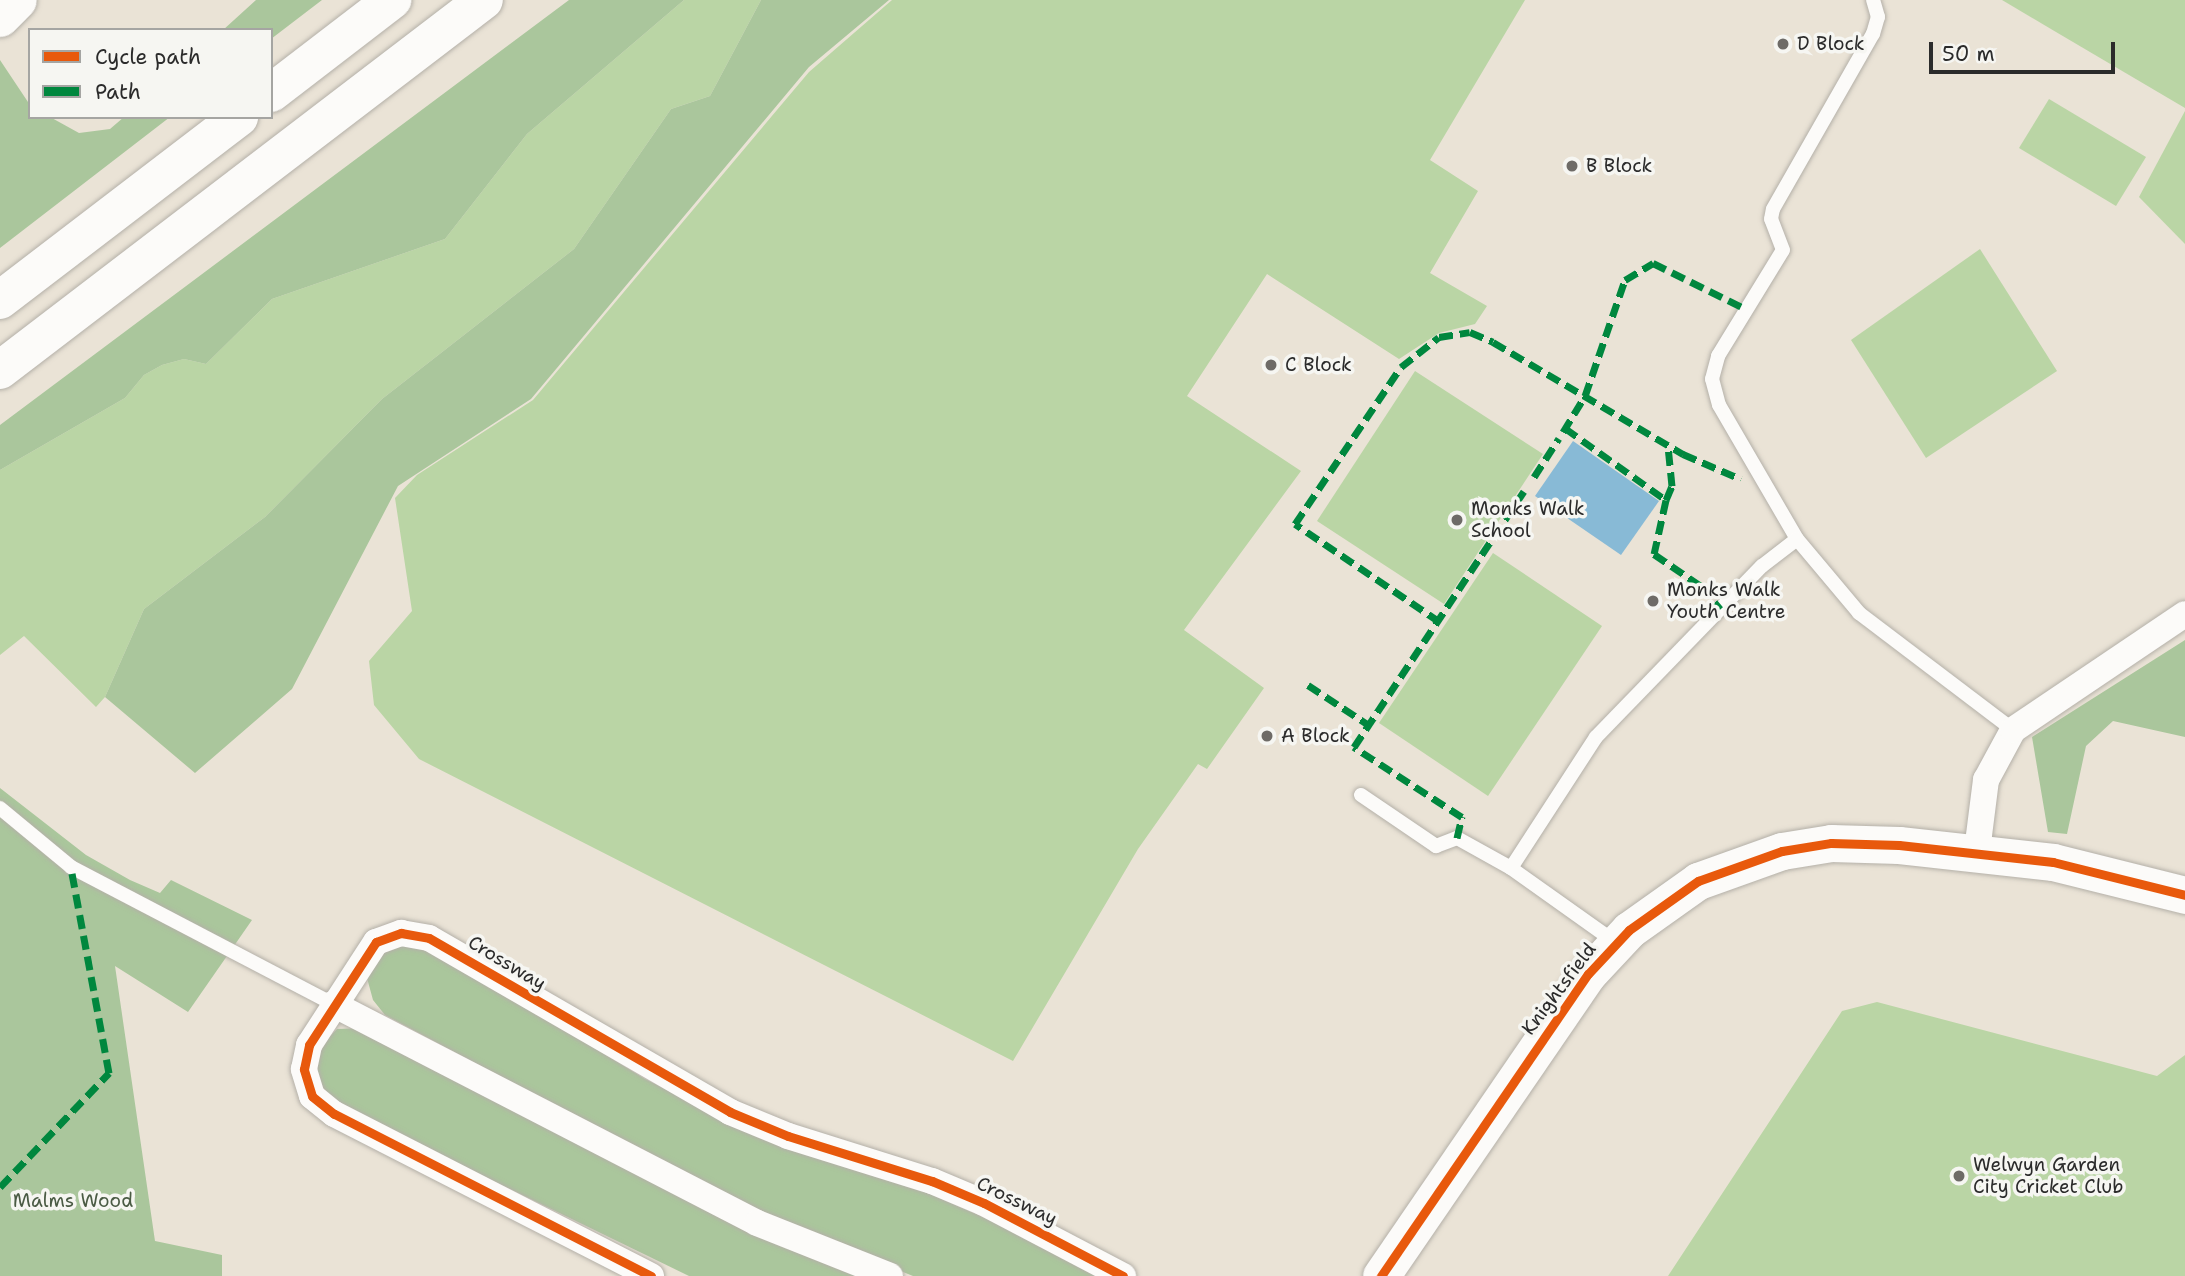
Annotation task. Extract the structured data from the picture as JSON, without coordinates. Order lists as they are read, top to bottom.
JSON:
{
  "streets": {
    "street": ["Crossway", "Knightsfield"]
  },
  "parks": ["Malms Wood"],
  "places": [
    "D Block",
    "B Block",
    "C Block",
    "Monks Walk School",
    "Monks Walk Youth Centre",
    "A Block",
    "Welwyn Garden City Cricket Club"
  ],
  "legend": ["Cycle path", "Path"],
  "scale_bar": "50 m"
}
